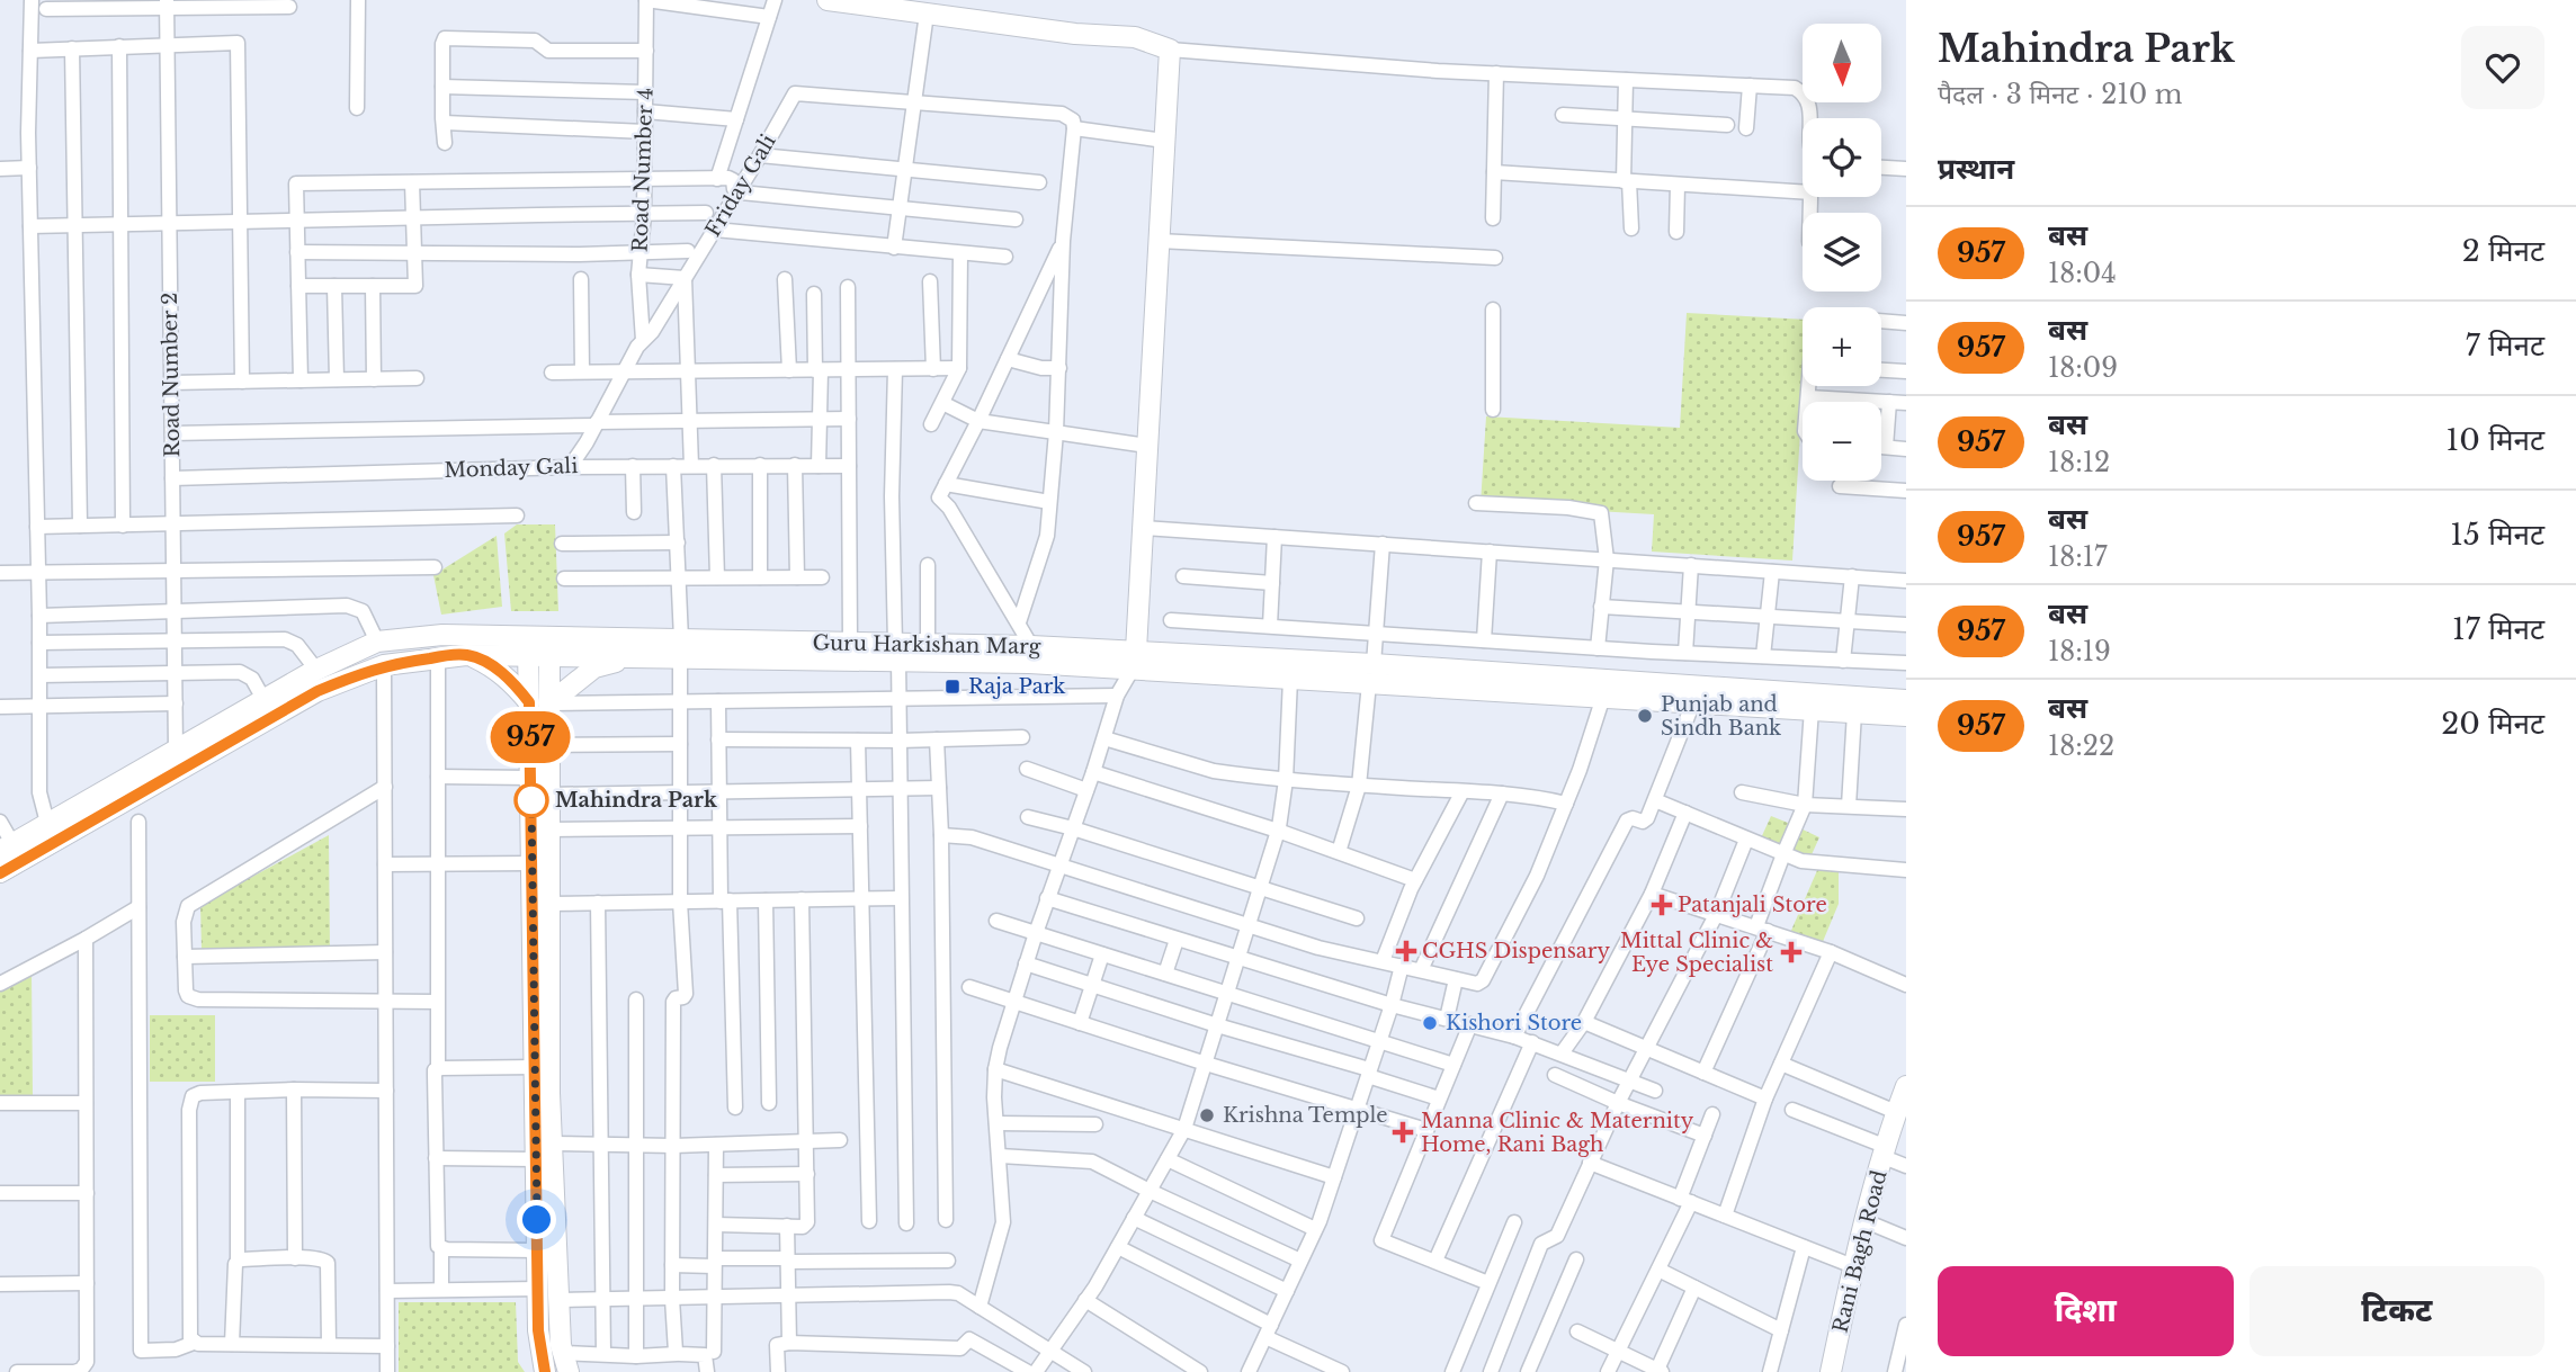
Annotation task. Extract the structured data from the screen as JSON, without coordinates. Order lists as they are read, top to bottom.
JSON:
{
  "streets": {
    "main road": ["Guru Harkishan Marg", "Rani Bagh Road"],
    "street": [
      "Road Number 4",
      "Friday Gali",
      "Road Number 2",
      "Monday Gali"
    ]
  },
  "crossings": [
    ["Road Number 4", "Friday Gali"],
    ["Friday Gali", "Monday Gali"],
    ["Road Number 2", "Monday Gali"],
    ["Road Number 2", "Guru Harkishan Marg"]
  ],
  "places": {
    "transit": ["Raja Park"],
    "other": [
      "Punjab and Sindh Bank",
      "Mahindra Park",
      "Kishori Store",
      "Krishna Temple"
    ],
    "health": [
      "Patanjali Store",
      "CGHS Dispensary",
      "Mittal Clinic & Eye Specialist",
      "Manna Clinic & Maternity Home, Rani Bagh"
    ]
  },
  "lines": ["bus line 957"],
  "north": "bottom",
  "page": {
    "on_map": "957",
    "heading": [
      ["Mahindra Park", "पैदल · 3 मिनट · 210 m"],
      "प्रस्थान"
    ],
    "map_buttons": ["+", "−"],
    "list": [
      {
        "mark": "957",
        "name": "बस",
        "note": "18:04",
        "value": "2 मिनट"
      },
      {
        "mark": "957",
        "name": "बस",
        "note": "18:09",
        "value": "7 मिनट"
      },
      {
        "mark": "957",
        "name": "बस",
        "note": "18:12",
        "value": "10 मिनट"
      },
      {
        "mark": "957",
        "name": "बस",
        "note": "18:17",
        "value": "15 मिनट"
      },
      {
        "mark": "957",
        "name": "बस",
        "note": "18:19",
        "value": "17 मिनट"
      },
      {
        "mark": "957",
        "name": "बस",
        "note": "18:22",
        "value": "20 मिनट"
      }
    ],
    "buttons": ["दिशा", "टिकट"]
  }
}
